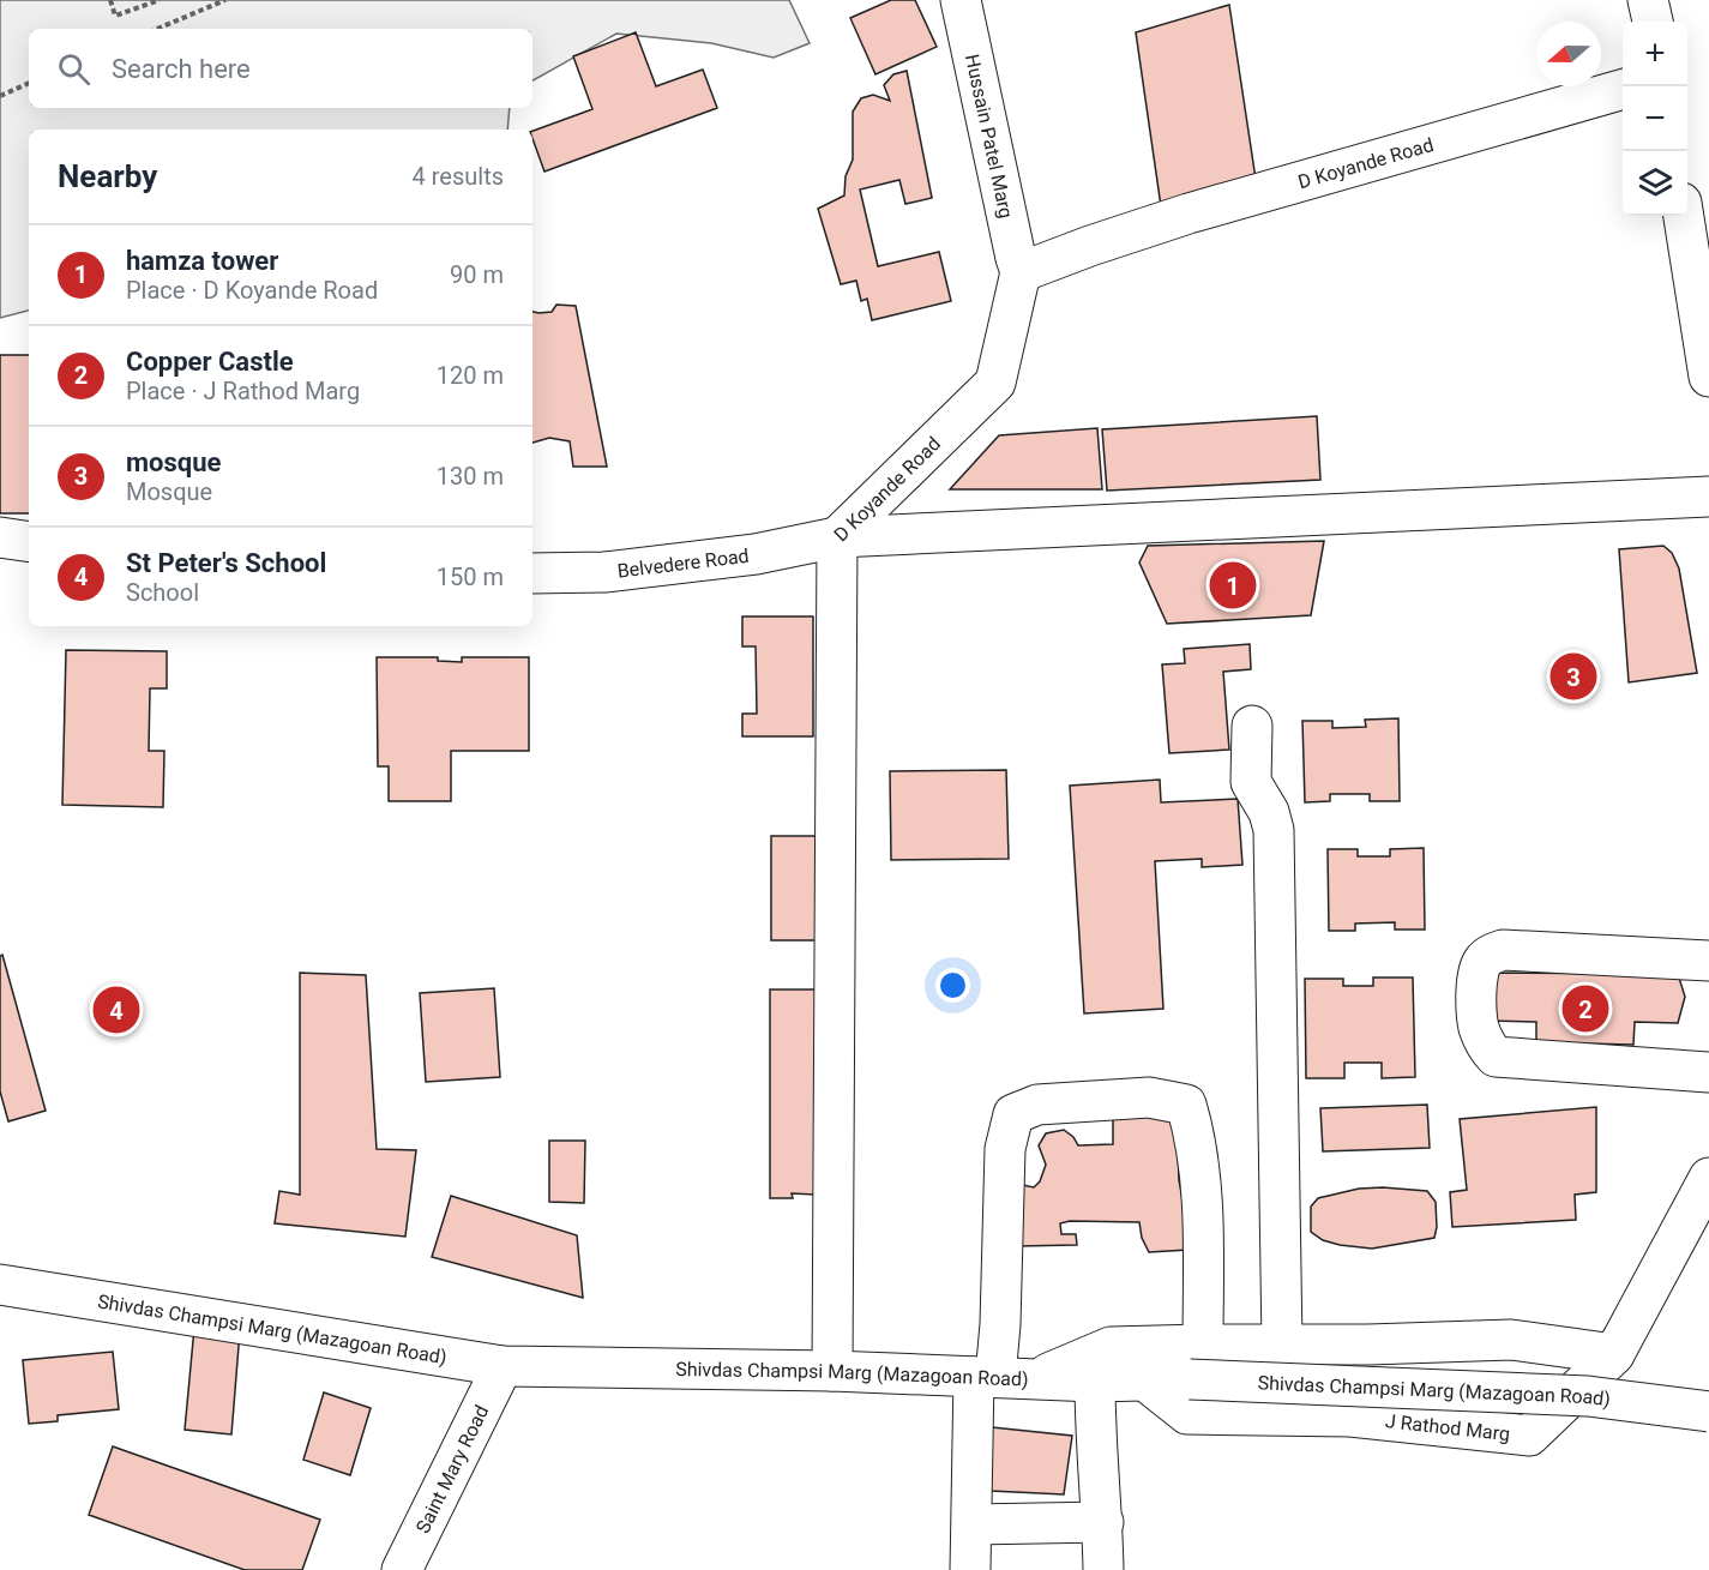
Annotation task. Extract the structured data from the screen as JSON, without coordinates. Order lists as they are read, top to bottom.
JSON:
{
  "streets": {
    "street": [
      "Hussain Patel Marg",
      "D Koyande Road",
      "Belvedere Road",
      "Shivdas Champsi Marg (Mazagoan Road)",
      "J Rathod Marg",
      "Saint Mary Road"
    ]
  },
  "crossings": [
    ["Hussain Patel Marg", "D Koyande Road"],
    ["D Koyande Road", "Belvedere Road"],
    ["Shivdas Champsi Marg (Mazagoan Road)", "J Rathod Marg"],
    ["Shivdas Champsi Marg (Mazagoan Road)", "Saint Mary Road"]
  ],
  "north": "left",
  "page": {
    "map_buttons": ["+", "−"],
    "search": "Search here",
    "heading": ["Nearby", "4 results"],
    "list": [
      {
        "mark": "1",
        "name": "hamza tower",
        "note": "Place · D Koyande Road",
        "value": "90 m"
      },
      {
        "mark": "2",
        "name": "Copper Castle",
        "note": "Place · J Rathod Marg",
        "value": "120 m"
      },
      {
        "mark": "3",
        "name": "mosque",
        "note": "Mosque",
        "value": "130 m"
      },
      {
        "mark": "4",
        "name": "St Peter's School",
        "note": "School",
        "value": "150 m"
      }
    ],
    "pins": [
      "1",
      "3",
      "2",
      "4"
    ]
  }
}
